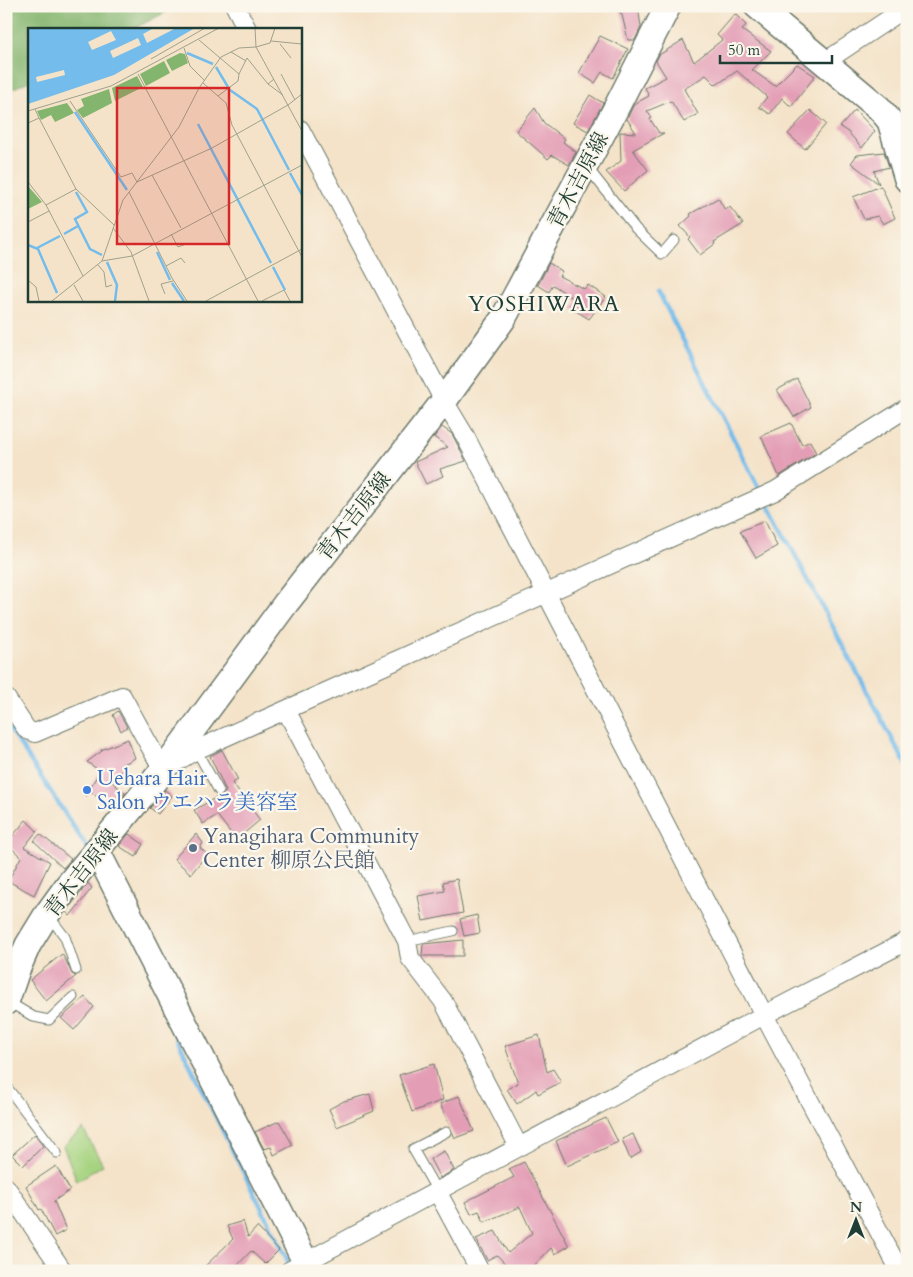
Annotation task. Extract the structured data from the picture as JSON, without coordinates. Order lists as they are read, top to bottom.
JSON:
{
  "streets": {
    "main road": ["青木吉原線"]
  },
  "districts": ["YOSHIWARA"],
  "places": ["Uehara Hair Salon ウエハラ美容室", "Yanagihara Community Center 柳原公民館"],
  "scale_bar": "50 m",
  "north": "top"
}
